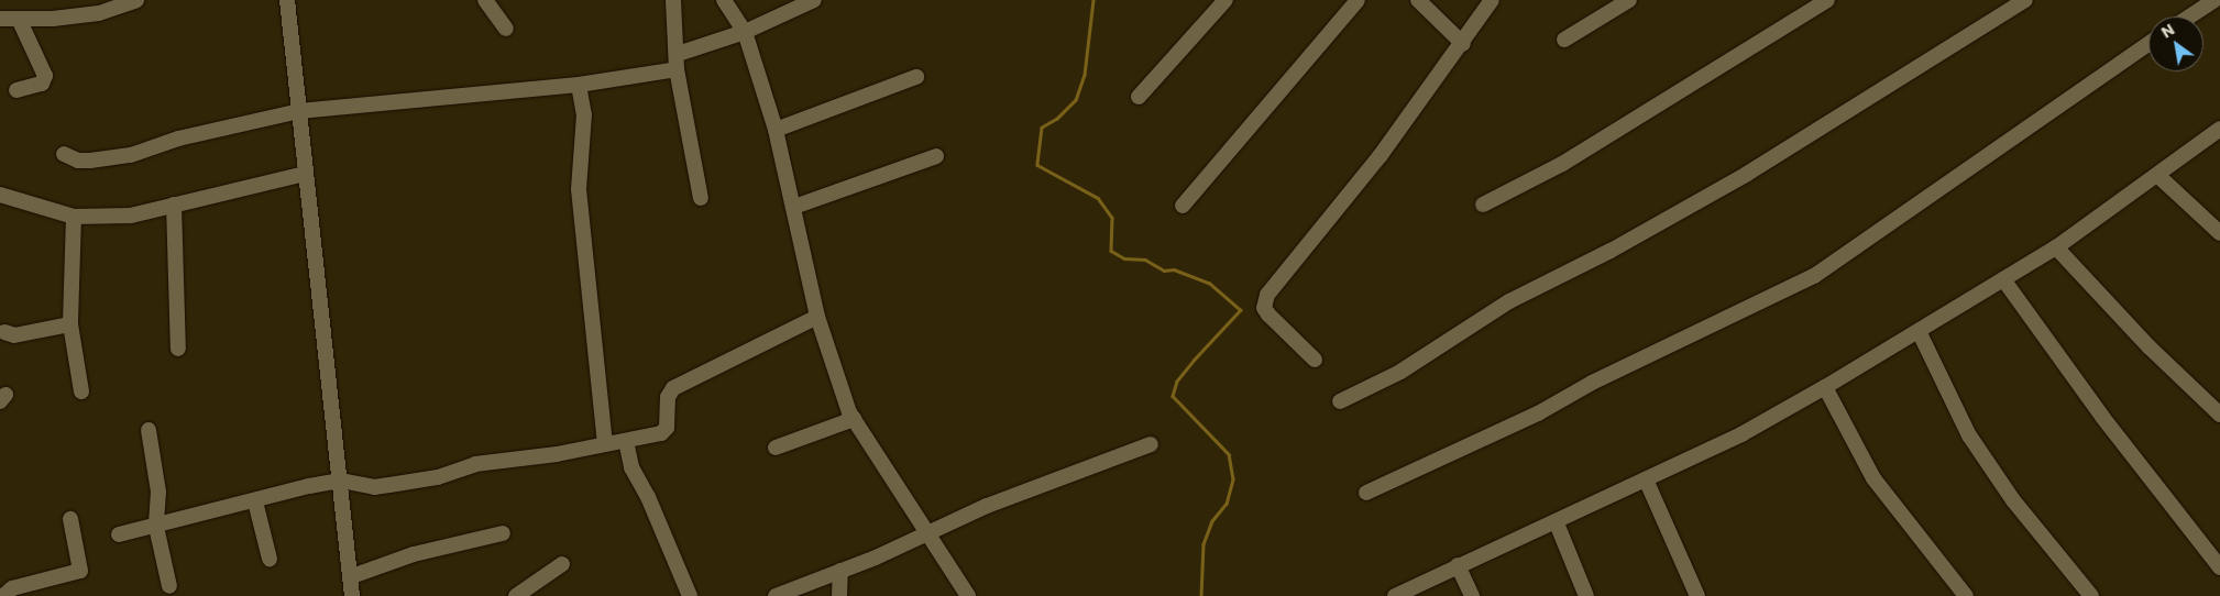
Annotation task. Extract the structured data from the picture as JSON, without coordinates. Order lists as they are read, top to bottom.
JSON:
{
  "north": "top left"
}
